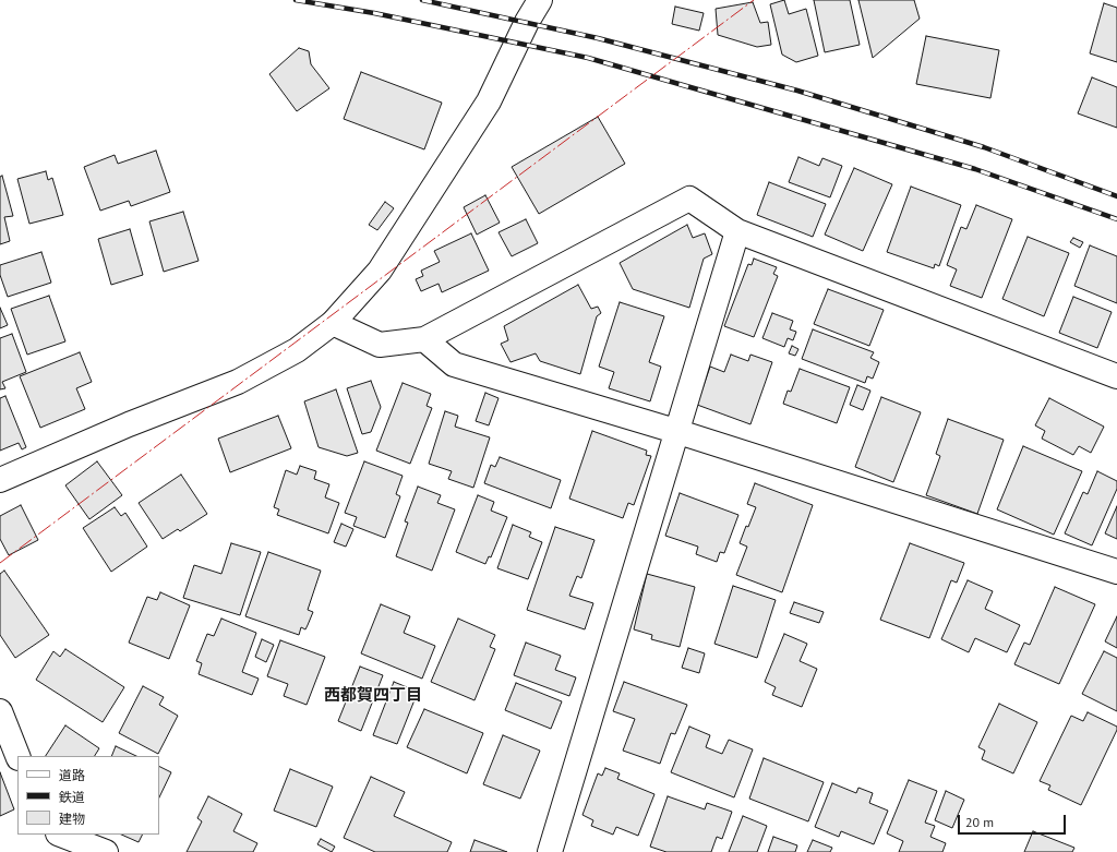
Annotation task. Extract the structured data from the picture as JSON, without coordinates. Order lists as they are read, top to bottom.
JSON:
{
  "districts": ["西都賀四丁目"],
  "legend": ["道路", "鉄道", "建物"],
  "scale_bar": "20 m"
}
